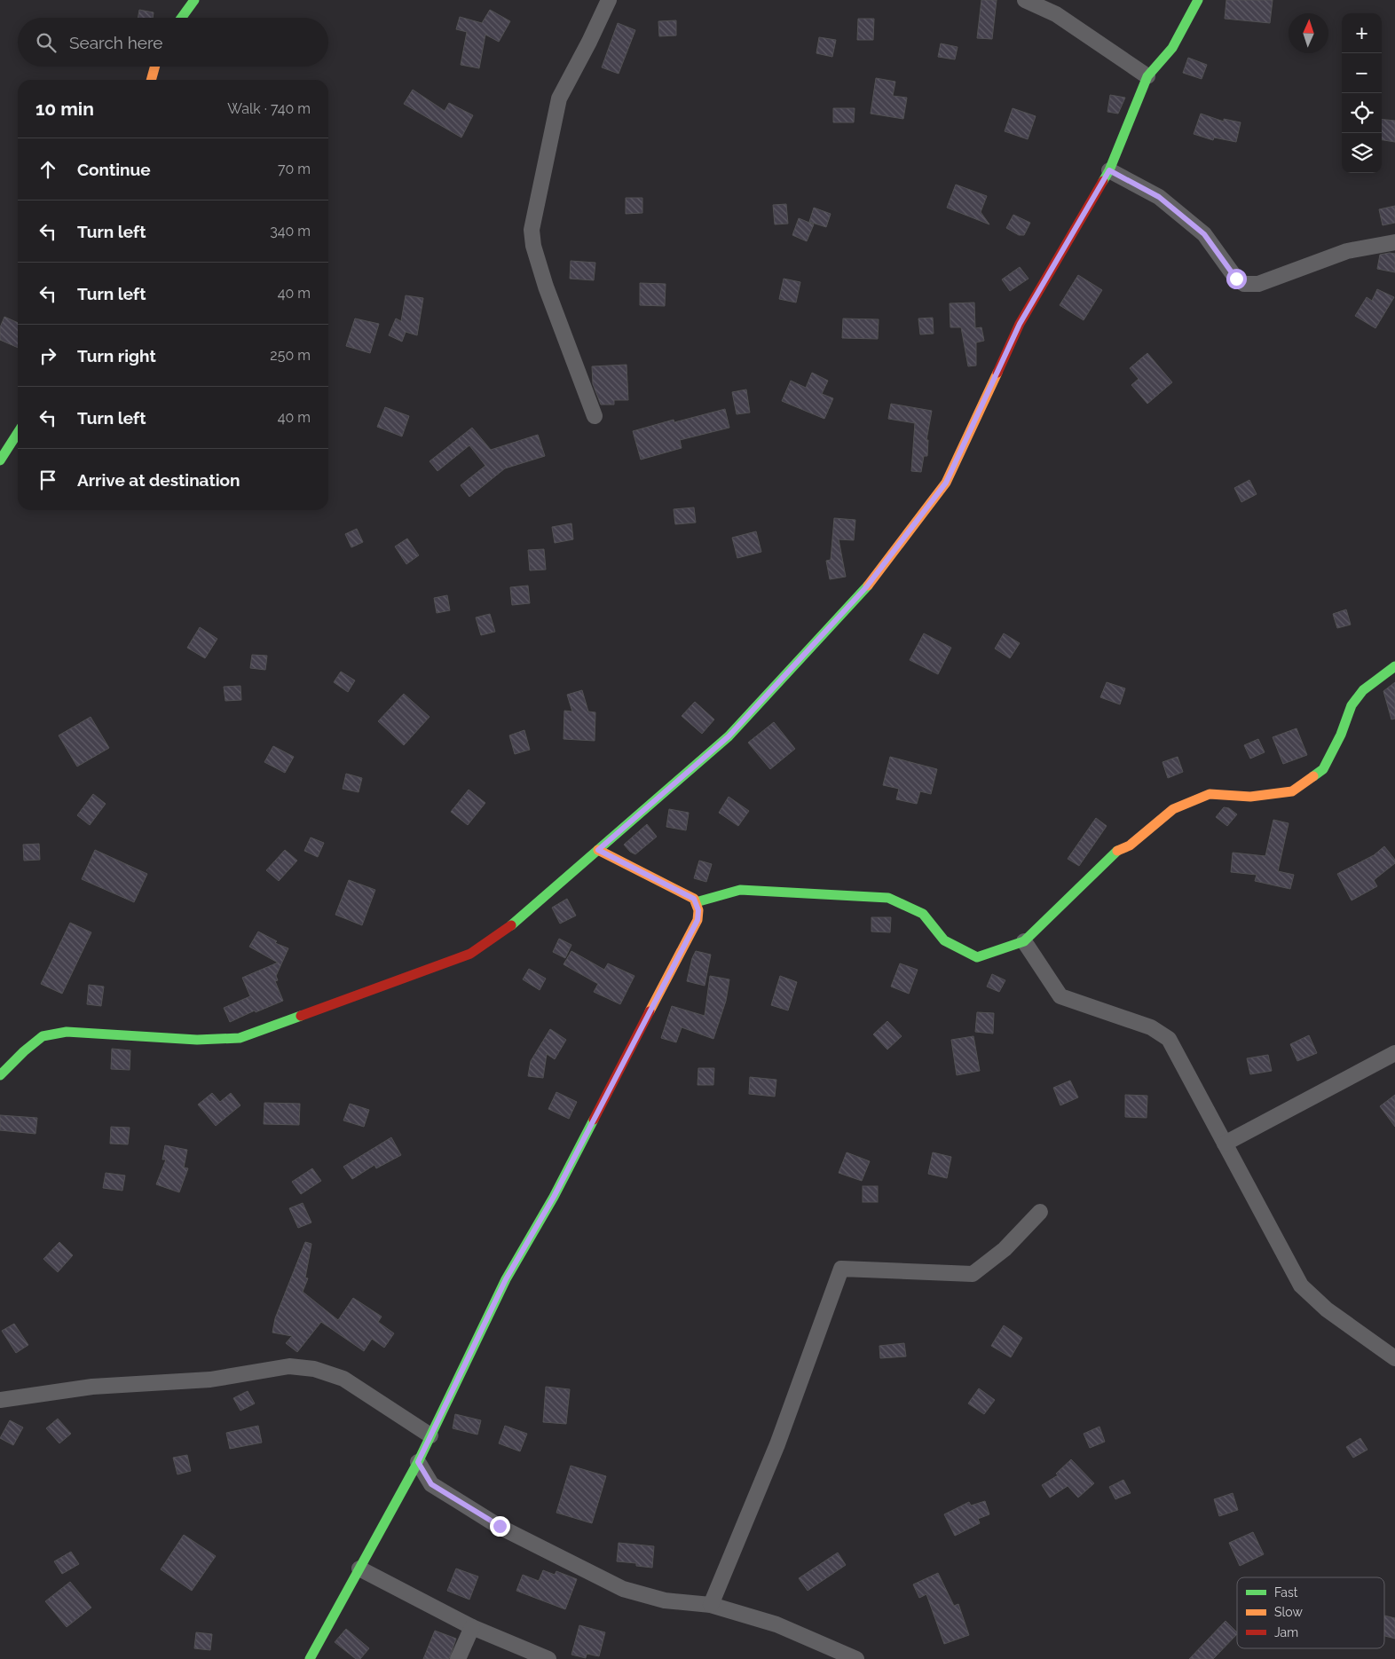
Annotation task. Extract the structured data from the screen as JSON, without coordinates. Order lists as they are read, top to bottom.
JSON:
{
  "legend": ["Fast", "Slow", "Jam"],
  "north": "top",
  "page": {
    "map_buttons": ["+", "−"],
    "search": "Search here",
    "heading": ["10 min", "Walk · 740 m"],
    "list": [
      ["Continue", "70 m"],
      ["Turn left", "340 m"],
      ["Turn left", "40 m"],
      ["Turn right", "250 m"],
      ["Turn left", "40 m"],
      "Arrive at destination"
    ]
  }
}
